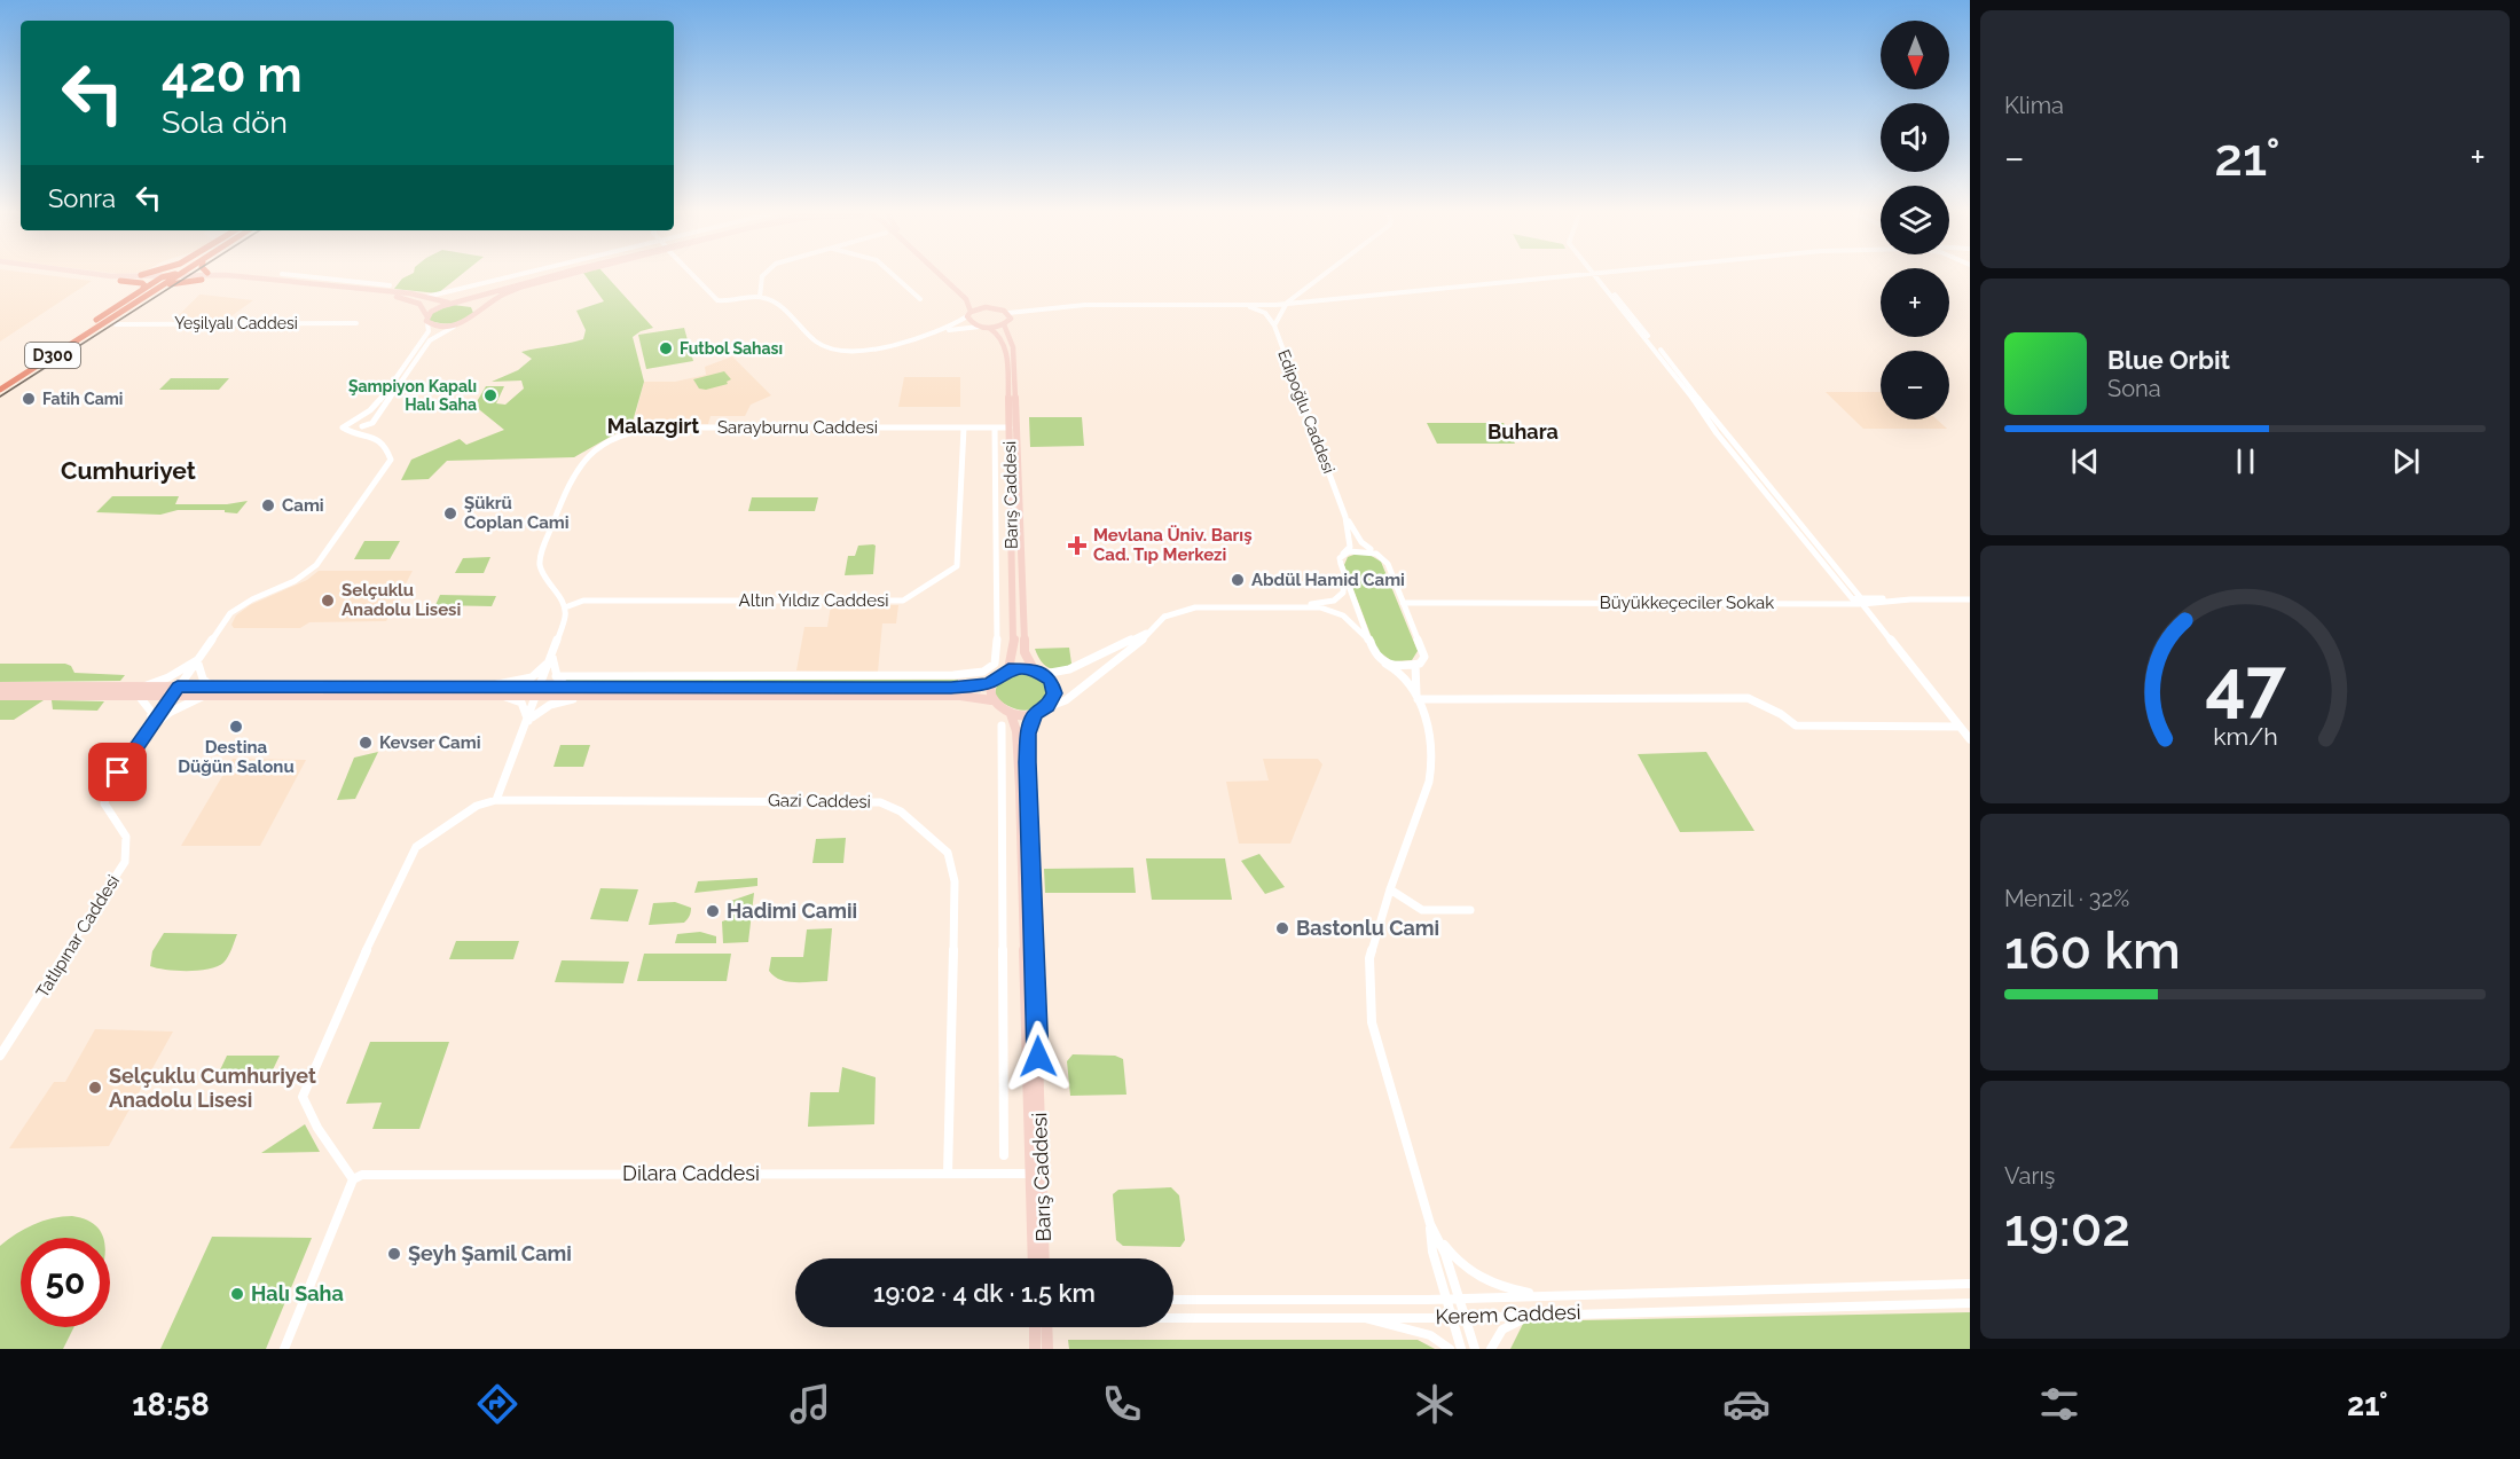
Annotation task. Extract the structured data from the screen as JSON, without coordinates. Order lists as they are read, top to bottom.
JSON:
{
  "streets": {
    "highway": ["D300"],
    "main road": ["Barış Caddesi"],
    "street": [
      "Yeşilyalı Caddesi",
      "Edipoğlu Caddesi",
      "Sarayburnu Caddesi",
      "Altın Yıldız Caddesi",
      "Büyükkeçeciler Sokak",
      "Gazi Caddesi",
      "Tatlıpınar Caddesi",
      "Dilara Caddesi",
      "Kerem Caddesi"
    ]
  },
  "crossings": [
    ["Sarayburnu Caddesi", "Barış Caddesi"],
    ["Sarayburnu Caddesi", "Altın Yıldız Caddesi"],
    ["Barış Caddesi", "Dilara Caddesi"],
    ["Gazi Caddesi", "Dilara Caddesi"]
  ],
  "districts": ["Malazgirt", "Buhara", "Cumhuriyet"],
  "places": {
    "other": [
      "Futbol Sahası",
      "Şampiyon Kapalı Halı Saha",
      "Fatih Cami",
      "Cami",
      "Şükrü Coplan Cami",
      "Abdül Hamid Cami",
      "Selçuklu Anadolu Lisesi",
      "Destina Düğün Salonu",
      "Kevser Cami",
      "Hadimi Camii",
      "Bastonlu Cami",
      "Selçuklu Cumhuriyet Anadolu Lisesi",
      "Şeyh Şamil Cami",
      "Halı Saha"
    ],
    "health": ["Mevlana Üniv. Barış Cad. Tıp Merkezi"]
  },
  "north": "bottom",
  "page": {
    "tile": [
      "Klima",
      ["Menzil · 32%", "160 km"],
      ["Varış", "19:02"]
    ],
    "map_buttons": ["+", "−"],
    "turn": ["420 m", "Sola dön"],
    "heat": ["−", "21°", "+"],
    "then": "Sonra",
    "song": ["Blue Orbit", "Sona"],
    "limit": "50",
    "trip": "19:02 · 4 dk · 1.5 km",
    "tabs": ["18:58", "21°"],
    "gauge": ["47", "km/h"]
  }
}
